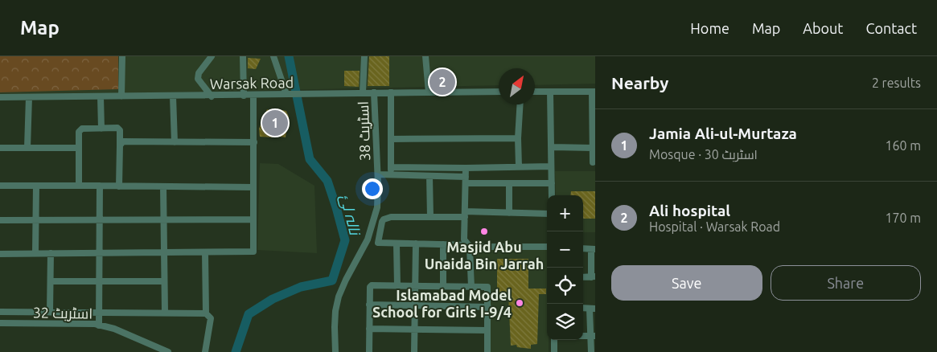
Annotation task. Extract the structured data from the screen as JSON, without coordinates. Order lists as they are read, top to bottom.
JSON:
{
  "streets": {
    "street": ["Warsak Road", "اسٹریٹ 38", "اسٹریٹ 32"]
  },
  "crossings": [
    ["Warsak Road", "اسٹریٹ 38"]
  ],
  "water": ["نالہ لئ"],
  "places": ["Masjid Abu Unaida Bin Jarrah", "Islamabad Model School for Girls I-9/4"],
  "north": "top right",
  "page": {
    "header": "Map",
    "nav": [
      "Home",
      "Map",
      "About",
      "Contact"
    ],
    "heading": ["Nearby", "2 results"],
    "pins": ["2", "1"],
    "list": [
      {
        "mark": "1",
        "name": "Jamia Ali-ul-Murtaza",
        "note": "Mosque · اسٹریٹ 30",
        "value": "160 m"
      },
      {
        "mark": "2",
        "name": "Ali hospital",
        "note": "Hospital · Warsak Road",
        "value": "170 m"
      }
    ],
    "map_buttons": ["+", "−"],
    "buttons": ["Save", "Share"]
  }
}
